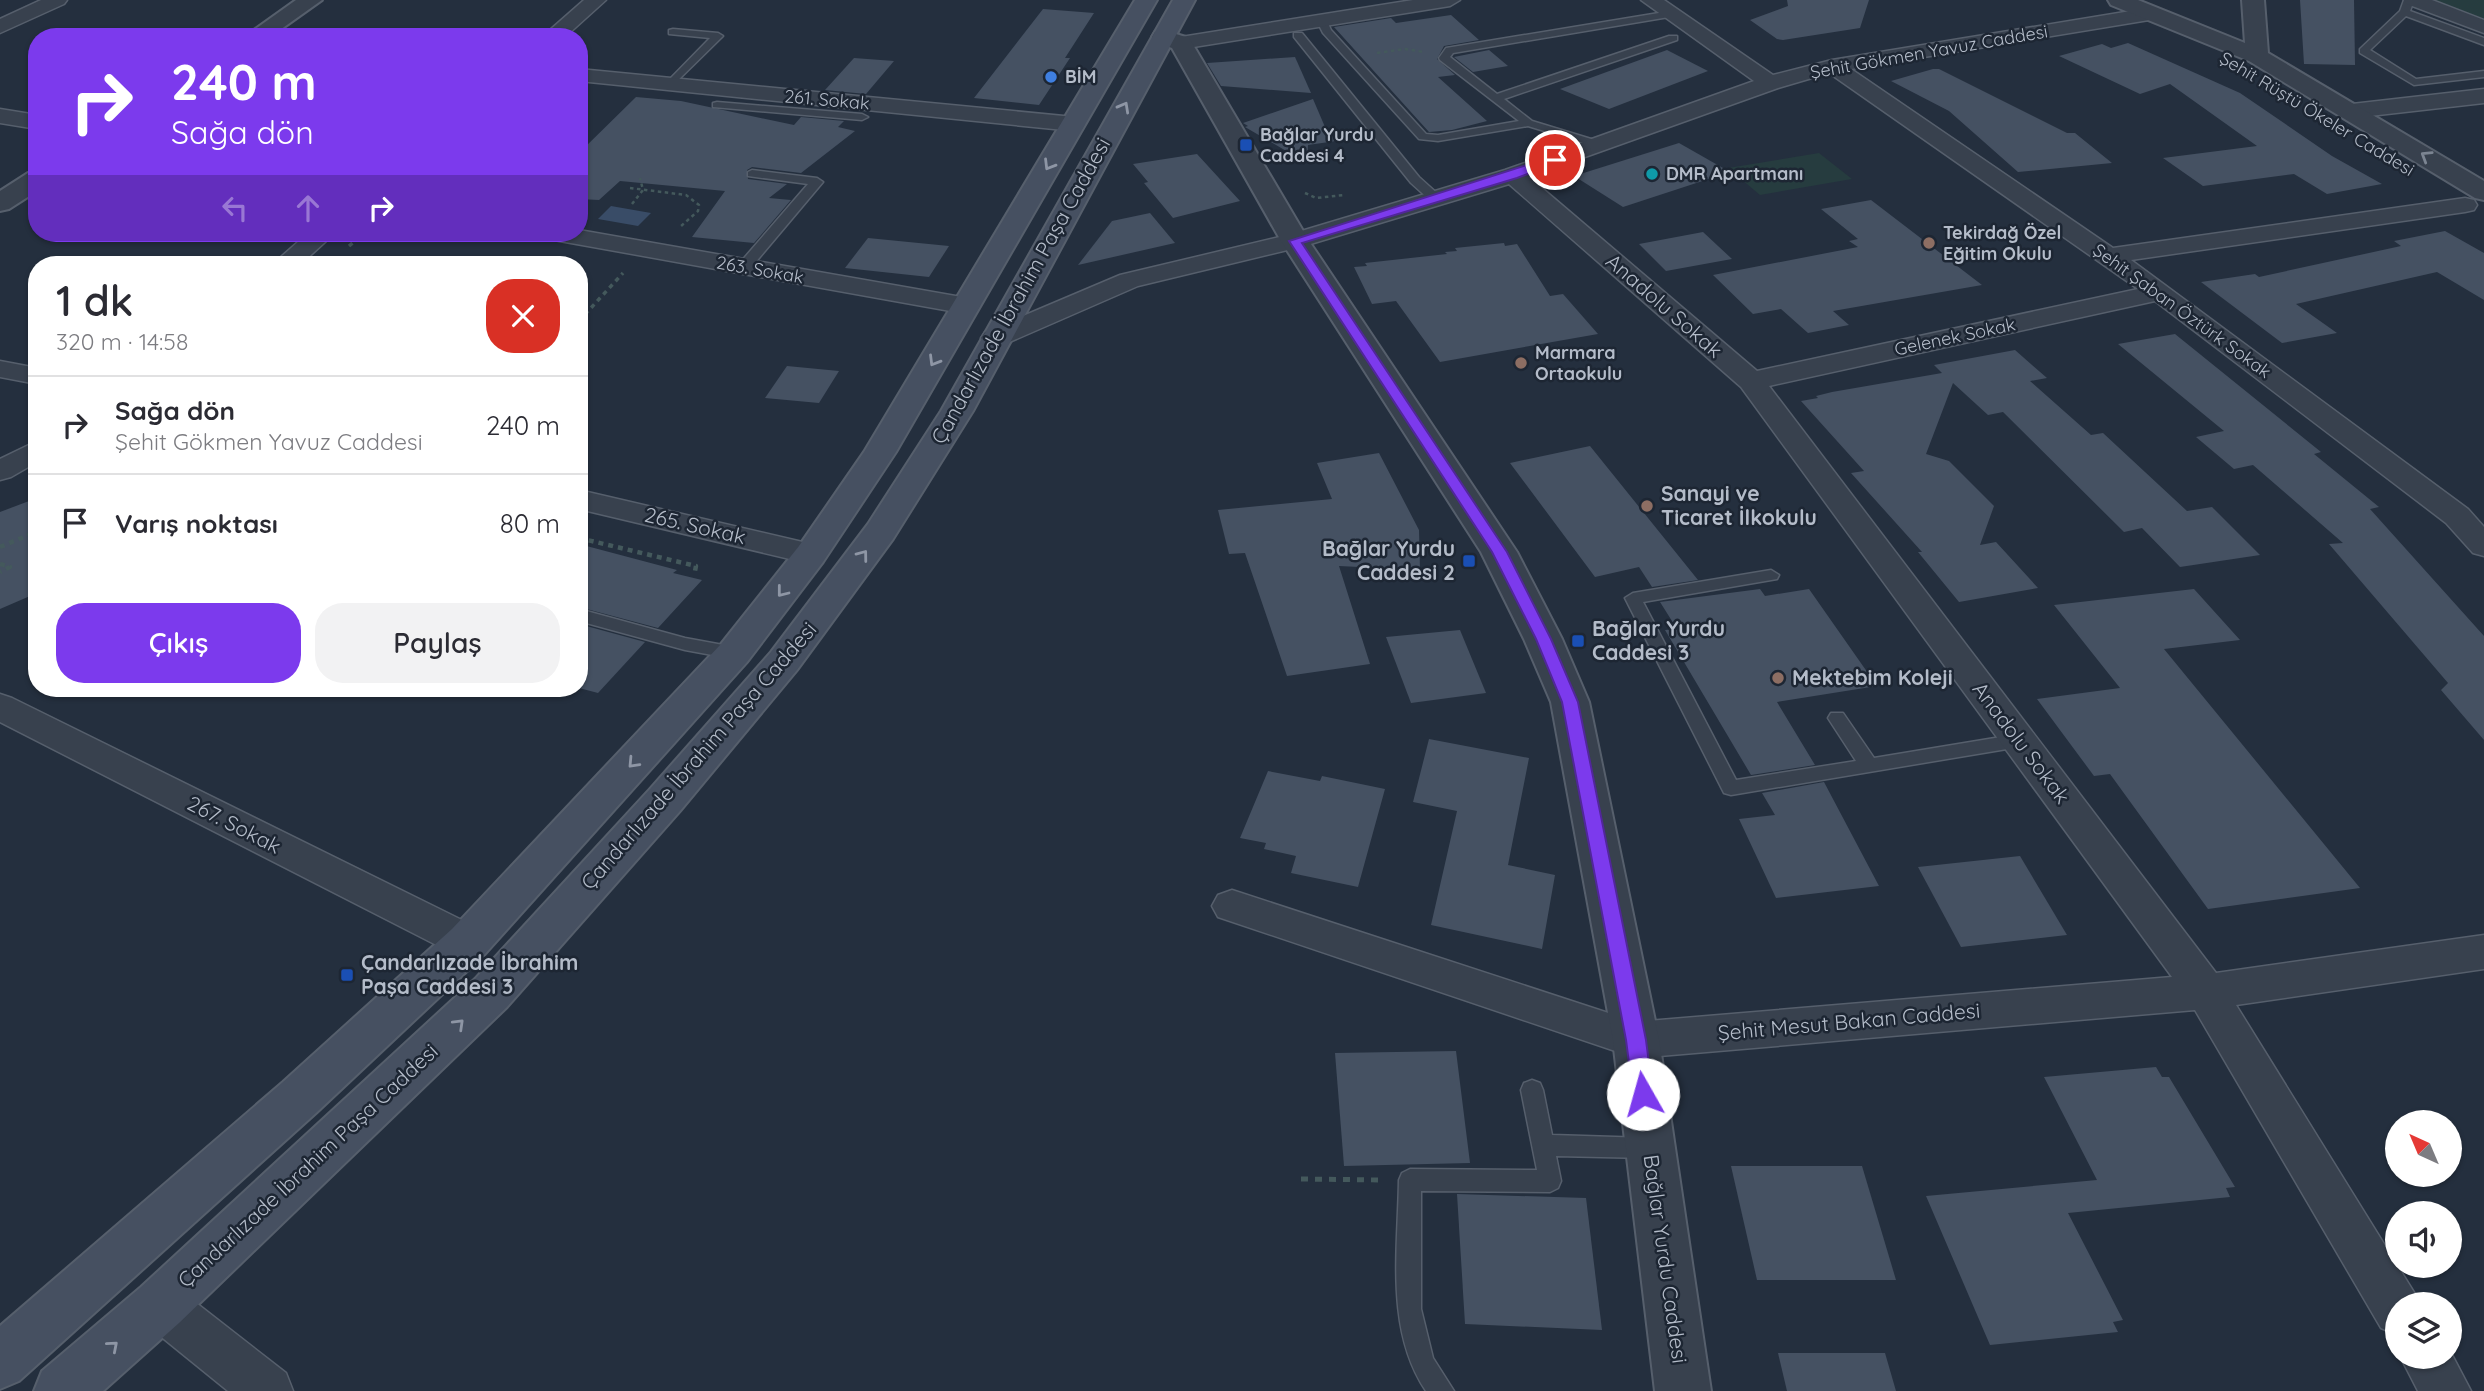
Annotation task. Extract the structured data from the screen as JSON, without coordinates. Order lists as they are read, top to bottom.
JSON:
{
  "streets": {
    "main road": ["Çandarlızade İbrahim Paşa Caddesi"],
    "street": [
      "Şehit Gökmen Yavuz Caddesi",
      "261. Sokak",
      "Şehit Rüştü Ökeler Caddesi",
      "263. Sokak",
      "Anadolu Sokak",
      "Şehit Şaban Öztürk Sokak",
      "Gelenek Sokak",
      "265. Sokak",
      "267. Sokak",
      "Şehit Mesut Bakan Caddesi",
      "Bağlar Yurdu Caddesi"
    ]
  },
  "crossings": [
    ["Şehit Gökmen Yavuz Caddesi", "Şehit Rüştü Ökeler Caddesi"],
    ["Şehit Gökmen Yavuz Caddesi", "Çandarlızade İbrahim Paşa Caddesi"],
    ["Şehit Gökmen Yavuz Caddesi", "Anadolu Sokak"],
    ["Şehit Gökmen Yavuz Caddesi", "Şehit Şaban Öztürk Sokak"],
    ["Şehit Gökmen Yavuz Caddesi", "Bağlar Yurdu Caddesi"],
    ["261. Sokak", "Çandarlızade İbrahim Paşa Caddesi"],
    ["263. Sokak", "Çandarlızade İbrahim Paşa Caddesi"],
    ["Çandarlızade İbrahim Paşa Caddesi", "265. Sokak"],
    ["Çandarlızade İbrahim Paşa Caddesi", "267. Sokak"],
    ["Çandarlızade İbrahim Paşa Caddesi", "Bağlar Yurdu Caddesi"],
    ["Anadolu Sokak", "Gelenek Sokak"],
    ["Anadolu Sokak", "Şehit Mesut Bakan Caddesi"],
    ["Şehit Şaban Öztürk Sokak", "Gelenek Sokak"],
    ["Şehit Mesut Bakan Caddesi", "Bağlar Yurdu Caddesi"]
  ],
  "places": {
    "other": [
      "BİM",
      "DMR Apartmanı",
      "Tekirdağ Özel Eğitim Okulu",
      "Marmara Ortaokulu",
      "Sanayi ve Ticaret İlkokulu",
      "Mektebim Koleji"
    ],
    "transit": [
      "Bağlar Yurdu Caddesi 4",
      "Bağlar Yurdu Caddesi 2",
      "Bağlar Yurdu Caddesi 3",
      "Çandarlızade İbrahim Paşa Caddesi 3"
    ]
  },
  "north": "top left",
  "page": {
    "turn": ["240 m", "Sağa dön"],
    "heading": ["1 dk", "320 m · 14:58"],
    "list": [
      {
        "name": "Sağa dön",
        "note": "Şehit Gökmen Yavuz Caddesi",
        "value": "240 m"
      },
      {
        "name": "Varış noktası",
        "value": "80 m"
      }
    ],
    "buttons": ["Çıkış", "Paylaş"]
  }
}
